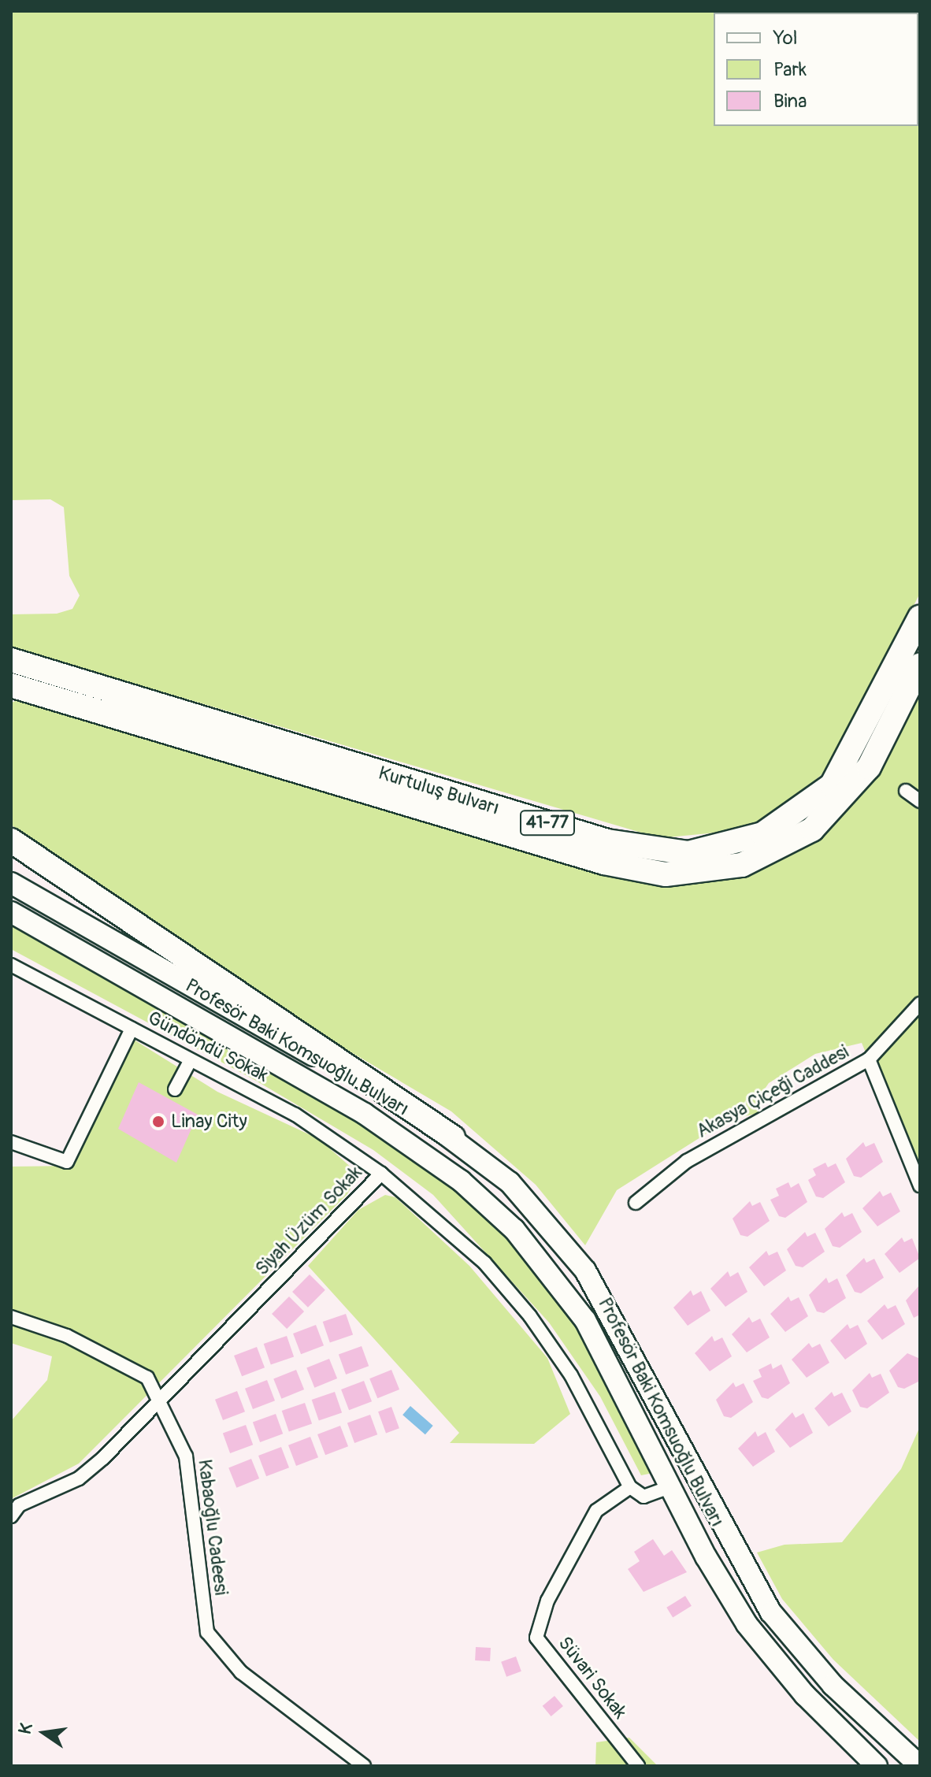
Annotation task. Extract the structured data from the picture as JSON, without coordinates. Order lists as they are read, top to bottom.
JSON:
{
  "streets": {
    "highway": ["Kurtuluş Bulvarı", "41-77"],
    "main road": ["Profesör Baki Komsuoğlu Bulvarı"],
    "street": [
      "Gündöndü Sokak",
      "Akasya Çiçeği Caddesi",
      "Siyah Üzüm Sokak",
      "Kabaoğlu Cadeesi",
      "Süvari Sokak"
    ]
  },
  "crossings": [
    ["Kurtuluş Bulvarı", "41-77"],
    ["Gündöndü Sokak", "Siyah Üzüm Sokak"],
    ["Siyah Üzüm Sokak", "Kabaoğlu Cadeesi"],
    ["Siyah Üzüm Sokak", "Süvari Sokak"]
  ],
  "places": ["Linay City"],
  "legend": ["Yol", "Park", "Bina"],
  "north": "left"
}
